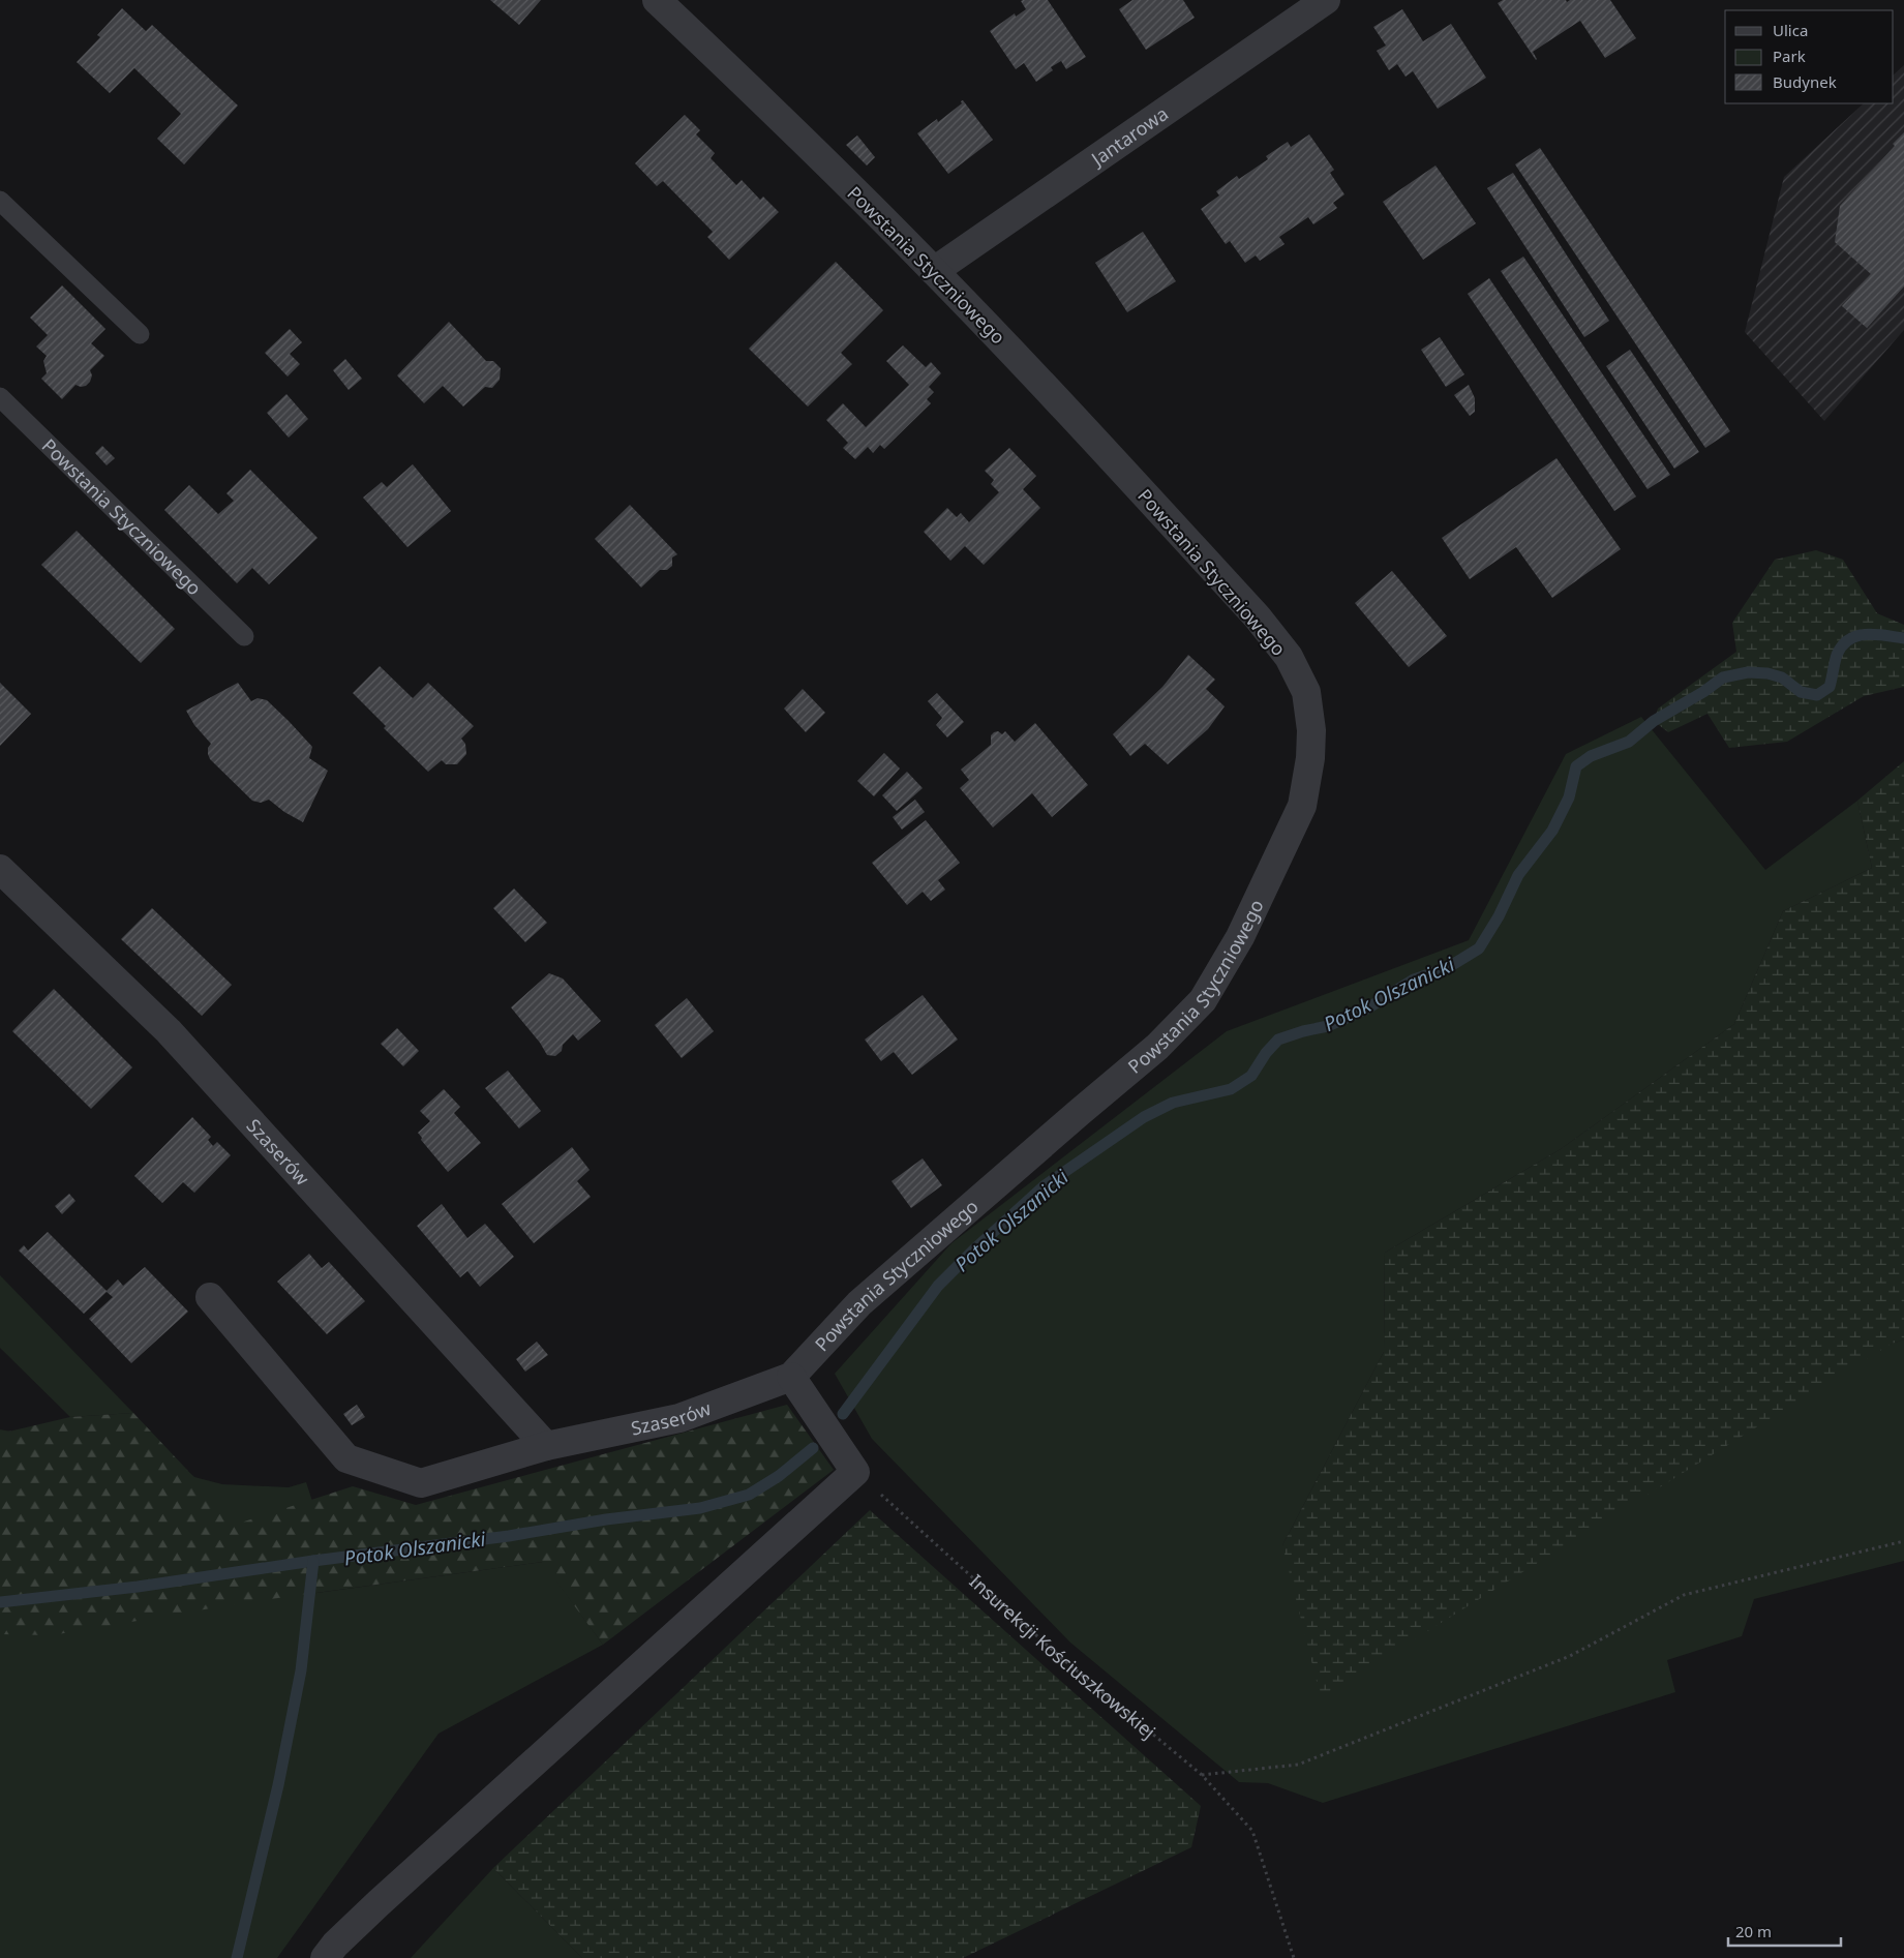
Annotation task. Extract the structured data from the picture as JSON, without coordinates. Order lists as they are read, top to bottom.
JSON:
{
  "streets": {
    "street": ["Jantarowa", "Powstania Styczniowego", "Szaserów"],
    "path": ["Insurekcji Kościuszkowskiej"]
  },
  "crossings": [
    ["Jantarowa", "Powstania Styczniowego"],
    ["Powstania Styczniowego", "Szaserów"]
  ],
  "water": ["Potok Olszanicki"],
  "legend": ["Ulica", "Park", "Budynek"],
  "scale_bar": "20 m"
}
